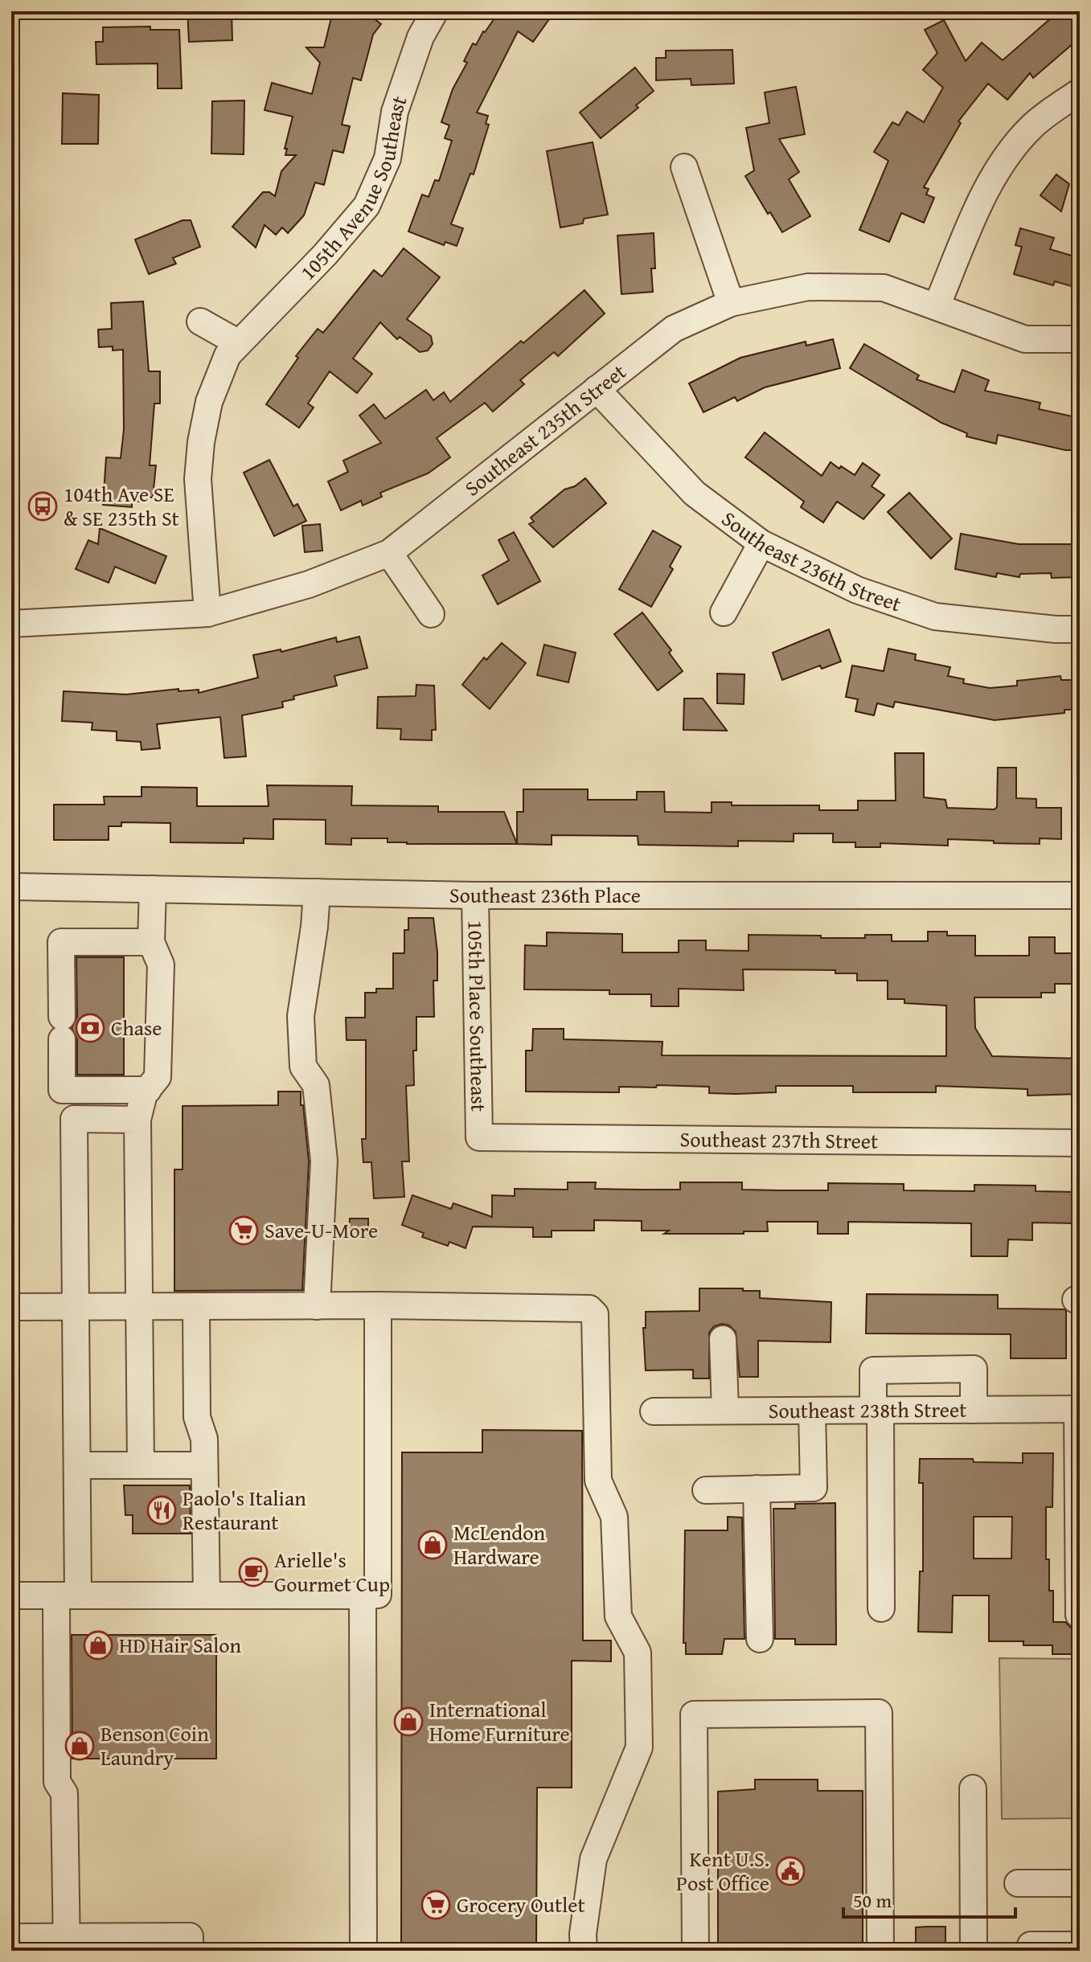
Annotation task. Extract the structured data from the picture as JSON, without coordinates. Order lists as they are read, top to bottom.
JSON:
{
  "streets": {
    "street": [
      "105th Avenue Southeast",
      "Southeast 235th Street",
      "Southeast 236th Street",
      "Southeast 236th Place",
      "105th Place Southeast",
      "Southeast 237th Street",
      "Southeast 238th Street"
    ]
  },
  "crossings": [
    ["105th Avenue Southeast", "Southeast 235th Street"],
    ["Southeast 235th Street", "Southeast 236th Street"],
    ["Southeast 236th Place", "105th Place Southeast"],
    ["105th Place Southeast", "Southeast 237th Street"]
  ],
  "places": {
    "bus stop": ["104th Ave SE & SE 235th St"],
    "bank": ["Chase"],
    "supermarket": ["Save-U-More", "Grocery Outlet"],
    "restaurant": ["Paolo's Italian Restaurant"],
    "shop": [
      "McLendon Hardware",
      "HD Hair Salon",
      "International Home Furniture",
      "Benson Coin Laundry"
    ],
    "cafe": ["Arielle's Gourmet Cup"],
    "public building": ["Kent U.S. Post Office"]
  },
  "scale_bar": "50 m"
}
